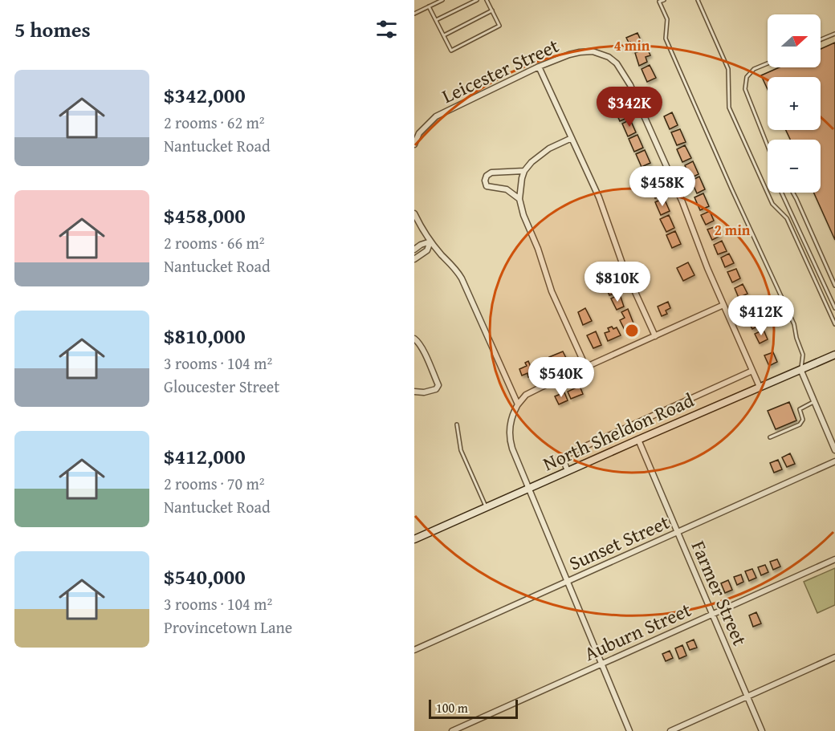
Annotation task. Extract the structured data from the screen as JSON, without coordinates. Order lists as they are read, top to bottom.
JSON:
{
  "streets": {
    "main road": ["North Sheldon Road"],
    "street": [
      "Leicester Street",
      "Sunset Street",
      "Farmer Street",
      "Auburn Street"
    ]
  },
  "crossings": [
    ["North Sheldon Road", "Farmer Street"],
    ["Sunset Street", "Farmer Street"],
    ["Farmer Street", "Auburn Street"]
  ],
  "scale_bar": "100 m",
  "north": "right",
  "page": {
    "heading": "5 homes",
    "map_buttons": ["+", "−"],
    "list": [
      {
        "name": "$342,000",
        "note": "2 rooms · 62 m² · Nantucket Road"
      },
      {
        "name": "$458,000",
        "note": "2 rooms · 66 m² · Nantucket Road"
      },
      {
        "name": "$810,000",
        "note": "3 rooms · 104 m² · Gloucester Street"
      },
      {
        "name": "$412,000",
        "note": "2 rooms · 70 m² · Nantucket Road"
      },
      {
        "name": "$540,000",
        "note": "3 rooms · 104 m² · Provincetown Lane"
      }
    ],
    "price": [
      "$342K",
      "$458K",
      "$810K",
      "$412K",
      "$540K"
    ],
    "scale": "100 m"
  },
  "rings": ["4 min", "2 min"]
}
